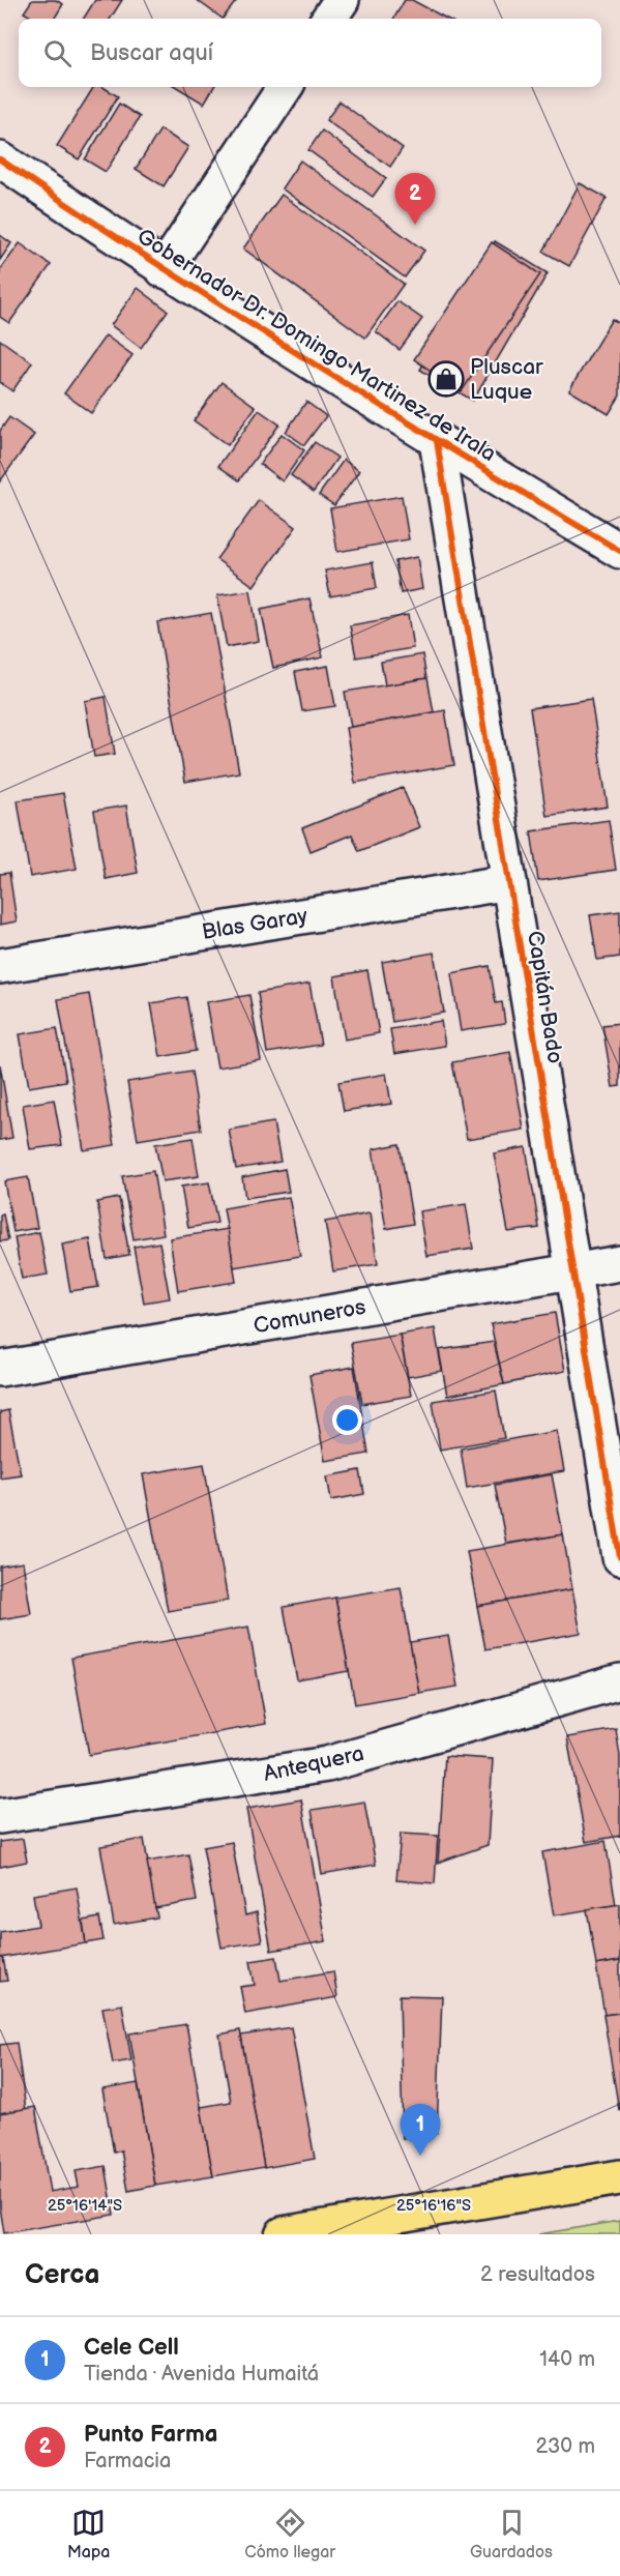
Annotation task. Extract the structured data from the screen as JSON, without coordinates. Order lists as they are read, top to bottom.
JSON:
{
  "streets": {
    "street": [
      "Gobernador Dr. Domingo Martinez de Irala",
      "Blas Garay",
      "Capitán Bado",
      "Comuneros",
      "Antequera"
    ]
  },
  "crossings": [
    ["Gobernador Dr. Domingo Martinez de Irala", "Capitán Bado"],
    ["Blas Garay", "Capitán Bado"],
    ["Capitán Bado", "Comuneros"]
  ],
  "places": {
    "shop": ["Pluscar Luque"]
  },
  "page": {
    "search": "Buscar aquí",
    "pins": ["2", "1"],
    "heading": ["Cerca", "2 resultados"],
    "list": [
      {
        "mark": "1",
        "name": "Cele Cell",
        "note": "Tienda · Avenida Humaitá",
        "value": "140 m"
      },
      {
        "mark": "2",
        "name": "Punto Farma",
        "note": "Farmacia",
        "value": "230 m"
      }
    ],
    "nav": ["Mapa", "Cómo llegar", "Guardados"]
  },
  "coordinates": ["25°16'14\"S", "25°16'16\"S"]
}
